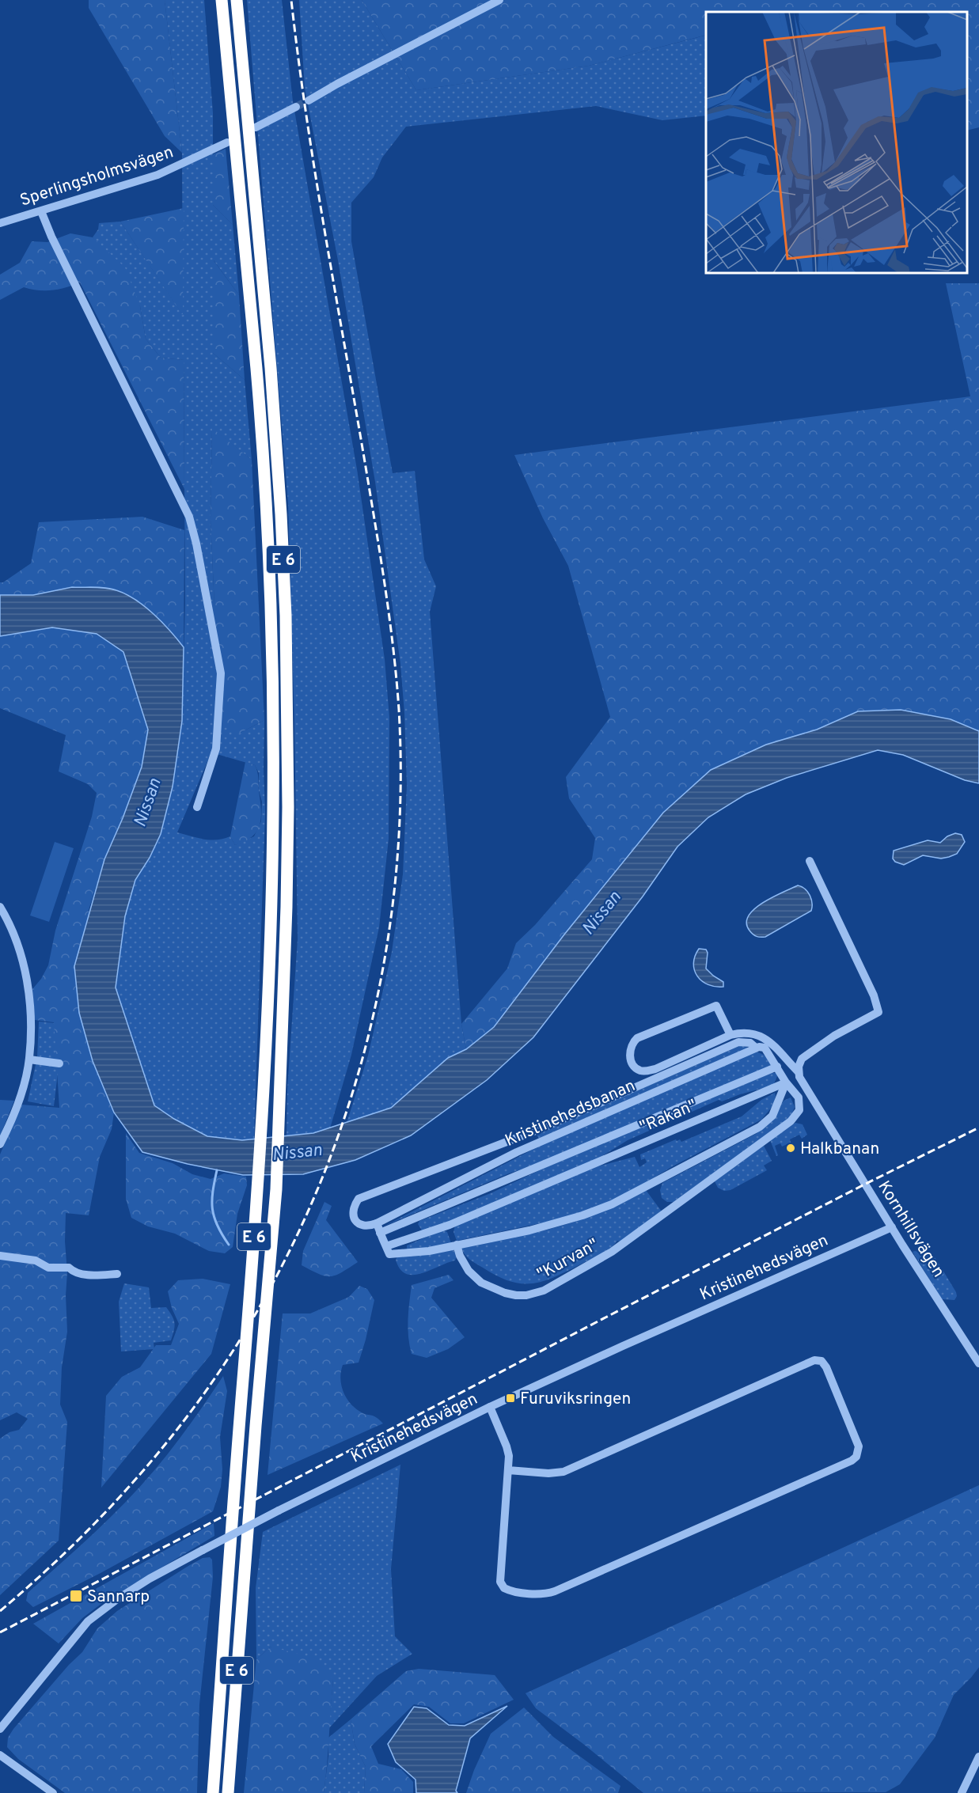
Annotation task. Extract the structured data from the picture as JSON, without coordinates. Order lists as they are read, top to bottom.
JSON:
{
  "streets": {
    "highway": ["E 6"],
    "street": [
      "Sperlingsholmsvägen",
      "Kristinehedsbanan",
      "\"Rakan\"",
      "Kornhillsvägen",
      "\"Kurvan\"",
      "Kristinehedsvägen"
    ]
  },
  "crossings": [
    ["Kristinehedsbanan", "Kornhillsvägen"],
    ["\"Rakan\"", "\"Kurvan\""],
    ["Kornhillsvägen", "Kristinehedsvägen"]
  ],
  "water": ["Nissan"],
  "places": {
    "other": ["Halkbanan"],
    "transit": ["Furuviksringen", "Sannarp"]
  }
}
